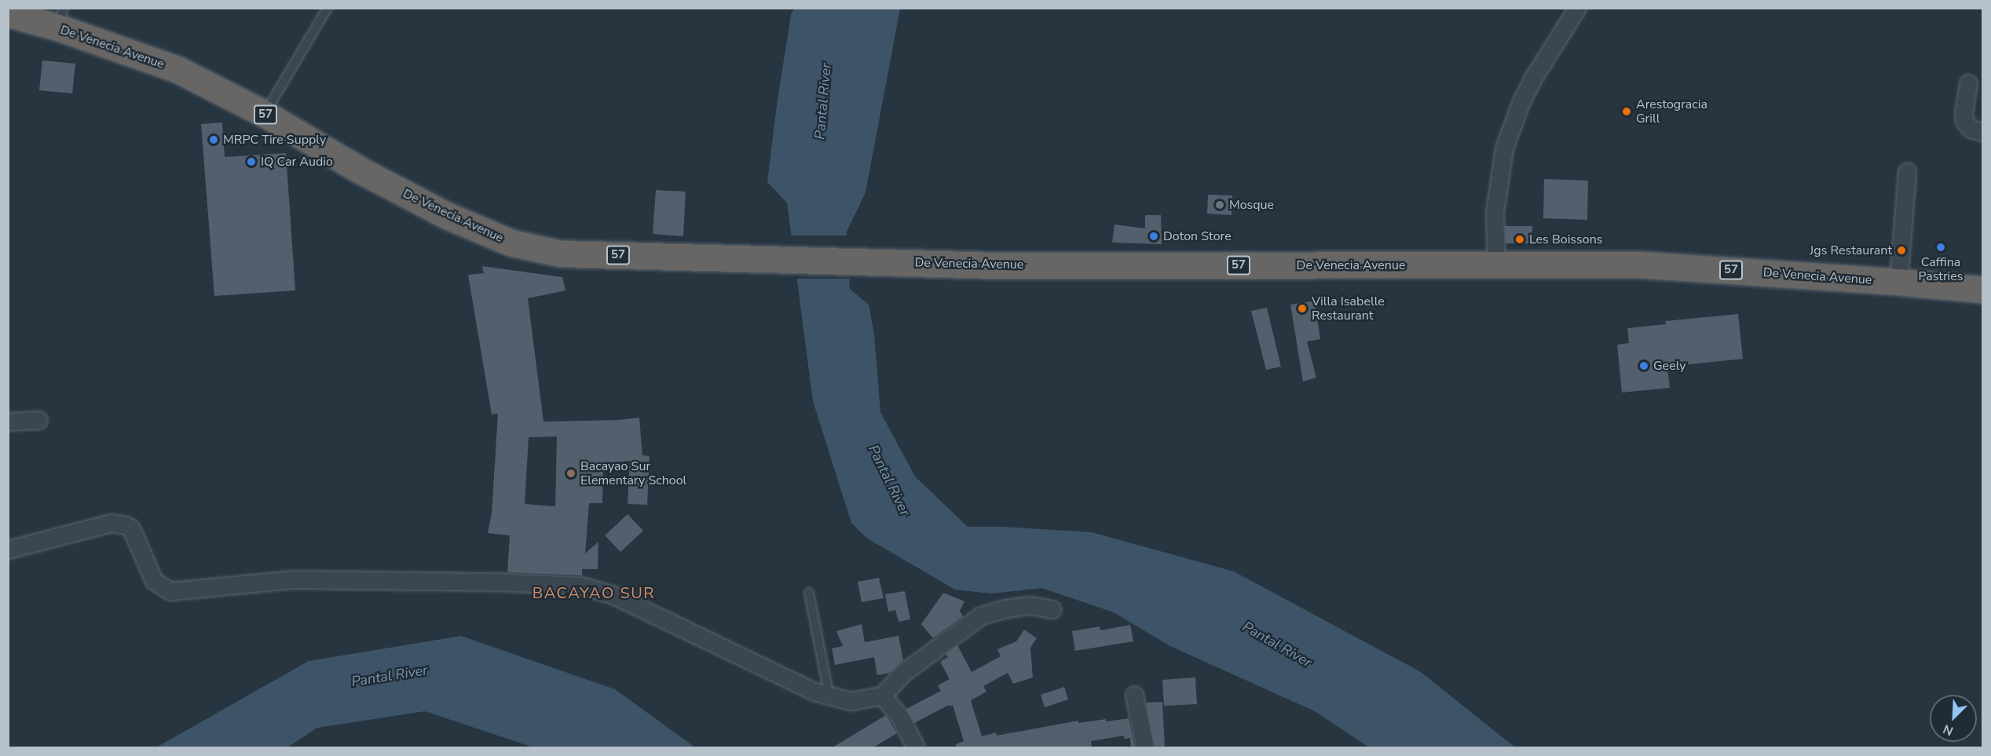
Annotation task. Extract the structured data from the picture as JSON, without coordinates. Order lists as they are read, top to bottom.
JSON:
{
  "streets": {
    "highway": ["De Venecia Avenue", "57"]
  },
  "districts": ["BACAYAO SUR"],
  "water": ["Pantal River"],
  "places": [
    "Arestogracia Grill",
    "MRPC Tire Supply",
    "IQ Car Audio",
    "Mosque",
    "Doton Store",
    "Les Boissons",
    "Caffina Pastries",
    "Jgs Restaurant",
    "Villa Isabelle Restaurant",
    "Geely",
    "Bacayao Sur Elementary School"
  ],
  "north": "bottom left"
}
